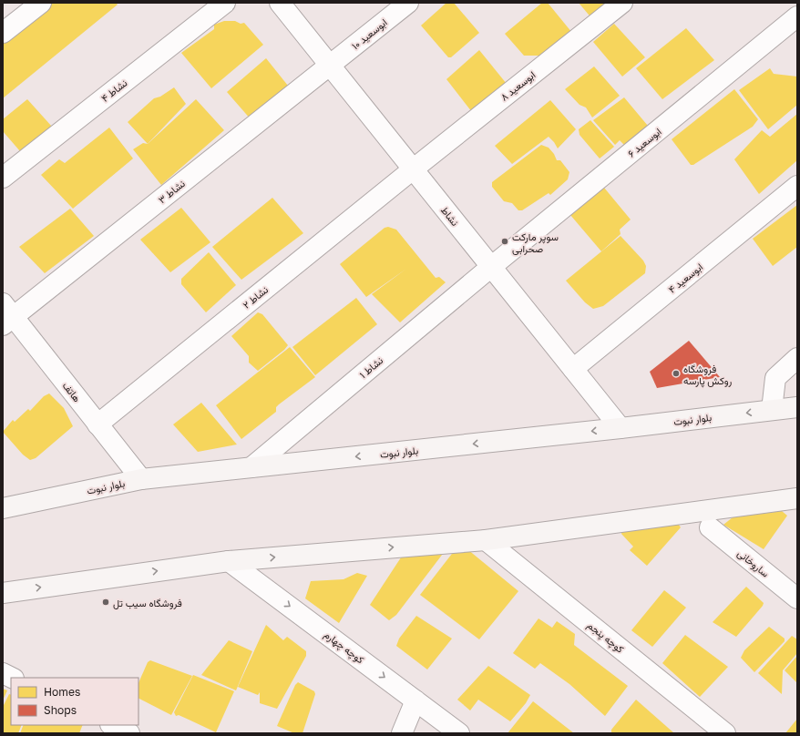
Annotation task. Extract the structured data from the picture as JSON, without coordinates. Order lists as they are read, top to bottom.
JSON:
{
  "streets": {
    "main road": ["بلوار نبوت"],
    "street": [
      "ابوسعید ۱۰",
      "ابوسعید ۸",
      "نشاط ۴",
      "ابوسعید ۶",
      "نشاط ۳",
      "نشاط",
      "ابوسعید ۴",
      "نشاط ۲",
      "نشاط ۱",
      "هاتف",
      "ساروخانی",
      "کوچه پنجم",
      "کوچه چهارم"
    ]
  },
  "crossings": [
    ["ابوسعید ۱۰", "نشاط ۳"],
    ["ابوسعید ۱۰", "نشاط"],
    ["ابوسعید ۸", "نشاط"],
    ["ابوسعید ۸", "نشاط ۲"],
    ["ابوسعید ۶", "نشاط"],
    ["ابوسعید ۶", "نشاط ۱"],
    ["نشاط ۳", "نشاط"],
    ["نشاط ۳", "هاتف"],
    ["نشاط", "ابوسعید ۴"],
    ["نشاط", "نشاط ۲"],
    ["نشاط", "نشاط ۱"],
    ["نشاط", "بلوار نبوت"],
    ["نشاط ۲", "هاتف"],
    ["نشاط ۱", "بلوار نبوت"],
    ["هاتف", "بلوار نبوت"]
  ],
  "one_way": ["کوچه چهارم"],
  "places": ["سوپر مارکت صحرابی", "فروشگاه روکش پارسه", "فروشگاه سیب تل"],
  "legend": ["Homes", "Shops"]
}
